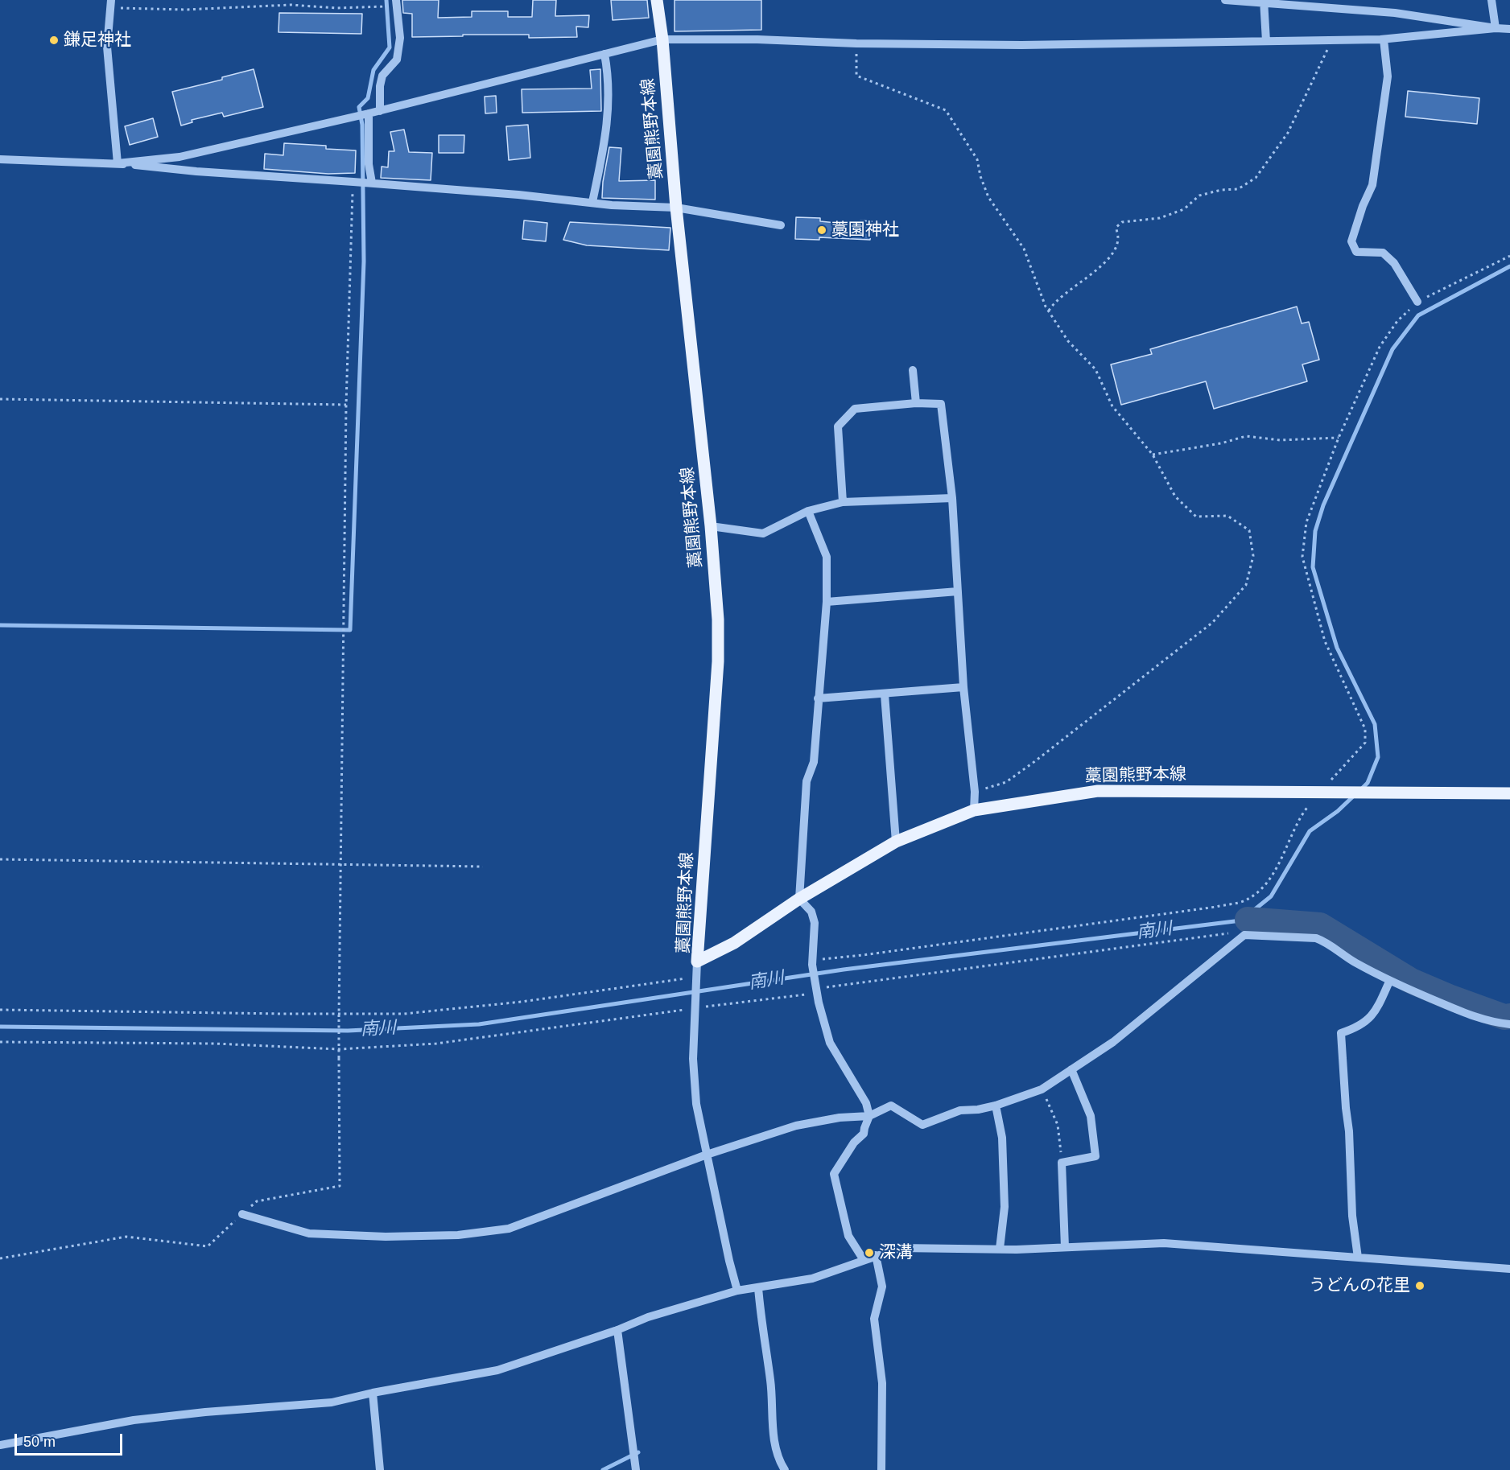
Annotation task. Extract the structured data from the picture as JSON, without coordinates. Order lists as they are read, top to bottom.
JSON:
{
  "streets": {
    "main road": ["藁園熊野本線"]
  },
  "water": ["南川"],
  "places": [
    "鎌足神社",
    "藁園神社",
    "深溝",
    "うどんの花里"
  ],
  "scale_bar": "50 m"
}
